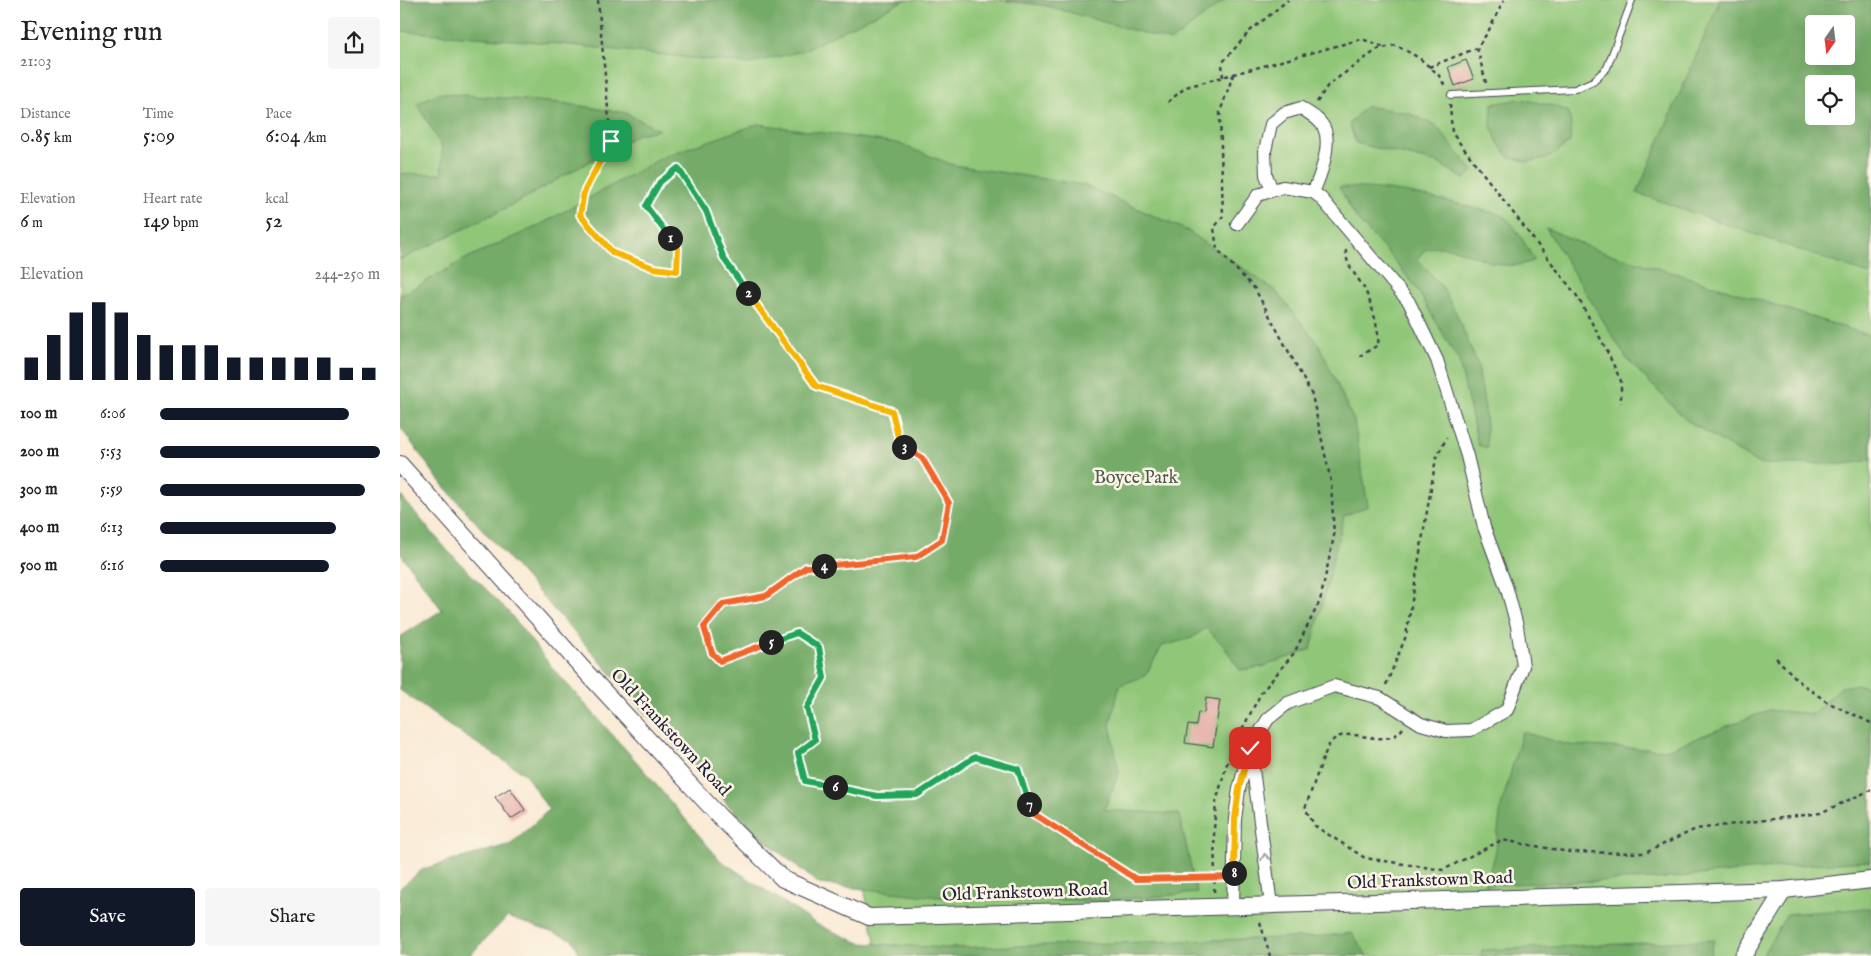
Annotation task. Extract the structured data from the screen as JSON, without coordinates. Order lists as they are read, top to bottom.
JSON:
{
  "streets": {
    "street": ["Old Frankstown Road"]
  },
  "parks": ["Boyce Park"],
  "north": "bottom",
  "page": {
    "heading": ["Evening run", "21:03"],
    "stats": [
      ["Distance", "0.85 km"],
      ["Time", "5:09"],
      ["Pace", "6:04 /km"],
      ["Elevation", "6 m"],
      ["Heart rate", "149 bpm"],
      ["kcal", "52"]
    ],
    "pins": [
      "1",
      "2",
      "3",
      "4",
      "5",
      "6",
      "7",
      "8"
    ],
    "chart": ["Elevation", "244–250 m"],
    "list": [
      {
        "name": "100 m",
        "note": "6:06"
      },
      {
        "name": "200 m",
        "note": "5:53"
      },
      {
        "name": "300 m",
        "note": "5:59"
      },
      {
        "name": "400 m",
        "note": "6:13"
      },
      {
        "name": "500 m",
        "note": "6:16"
      }
    ],
    "buttons": ["Save", "Share"]
  }
}
